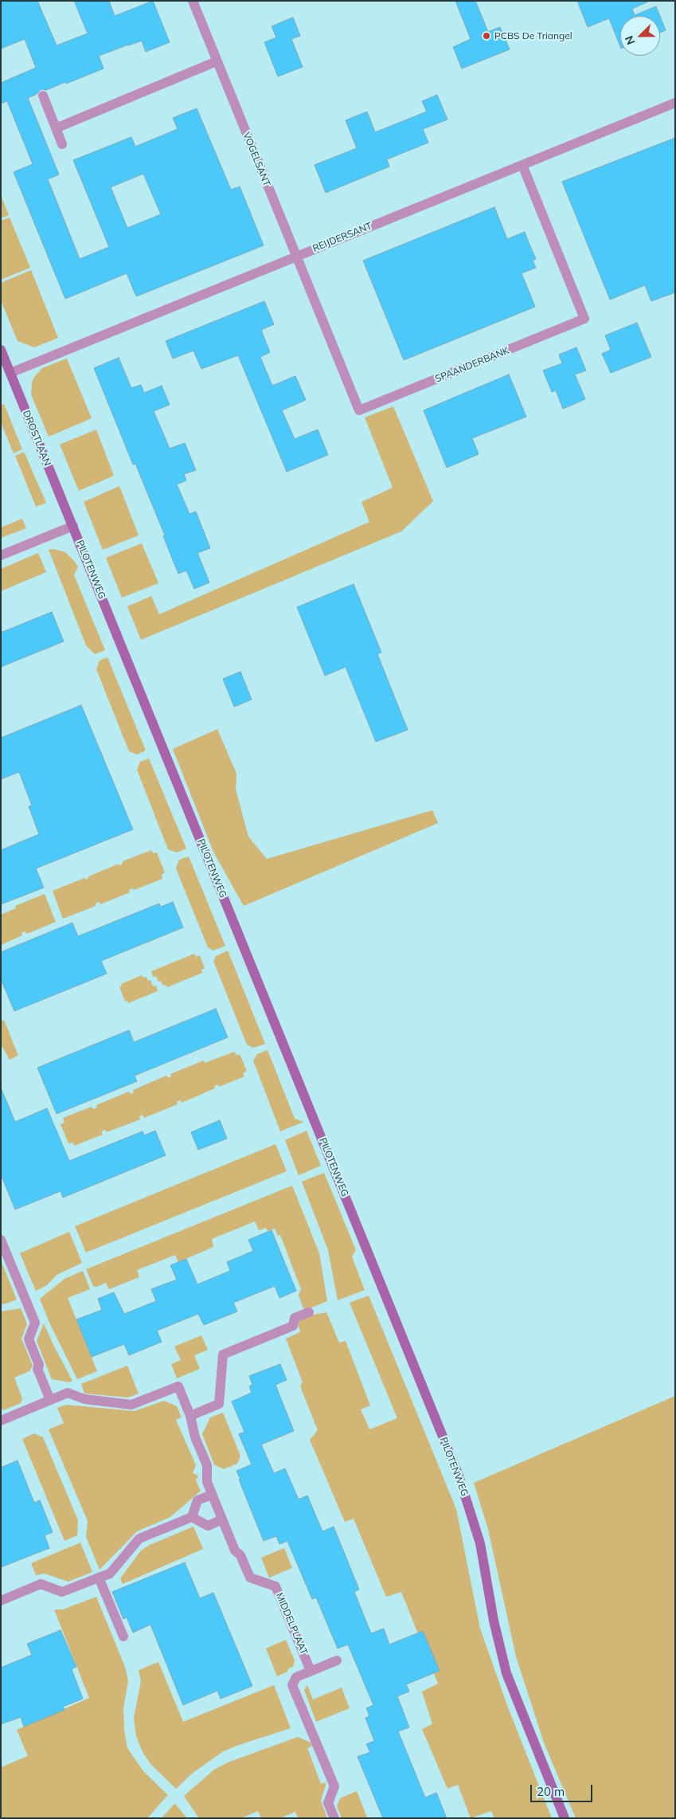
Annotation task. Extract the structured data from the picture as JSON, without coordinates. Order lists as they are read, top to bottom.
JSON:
{
  "streets": {
    "street": [
      "VOGELSANT",
      "REIJDERSANT",
      "SPAANDERBANK",
      "DROSTLAAN",
      "PILOTENWEG",
      "MIDDELPLAAT"
    ]
  },
  "crossings": [
    ["VOGELSANT", "REIJDERSANT"],
    ["VOGELSANT", "SPAANDERBANK"],
    ["REIJDERSANT", "SPAANDERBANK"],
    ["REIJDERSANT", "DROSTLAAN"],
    ["DROSTLAAN", "PILOTENWEG"]
  ],
  "places": ["PCBS De Triangel"],
  "scale_bar": "20 m",
  "north": "bottom left"
}
